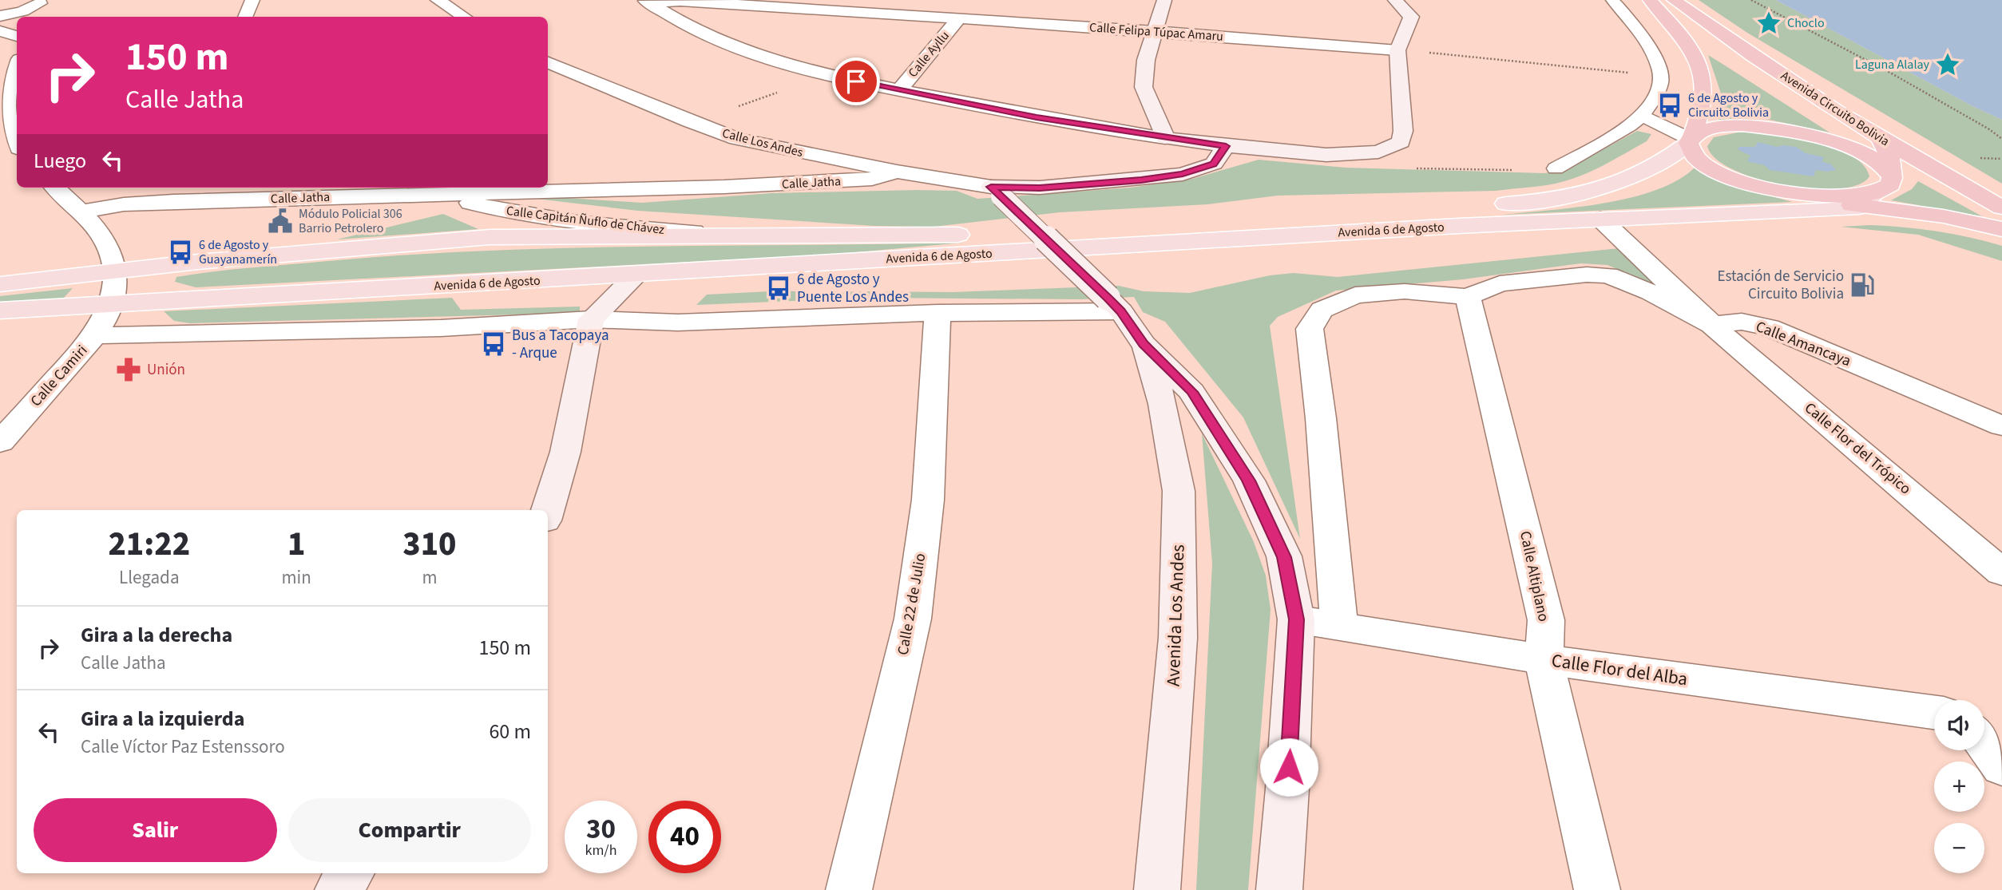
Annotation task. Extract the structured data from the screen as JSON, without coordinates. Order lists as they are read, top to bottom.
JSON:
{
  "streets": {
    "highway": ["Avenida Circuito Bolivia"],
    "main road": ["Avenida 6 de Agosto"],
    "street": [
      "Calle Felipa Túpac Amaru",
      "Calle Ayllu",
      "Calle Los Andes",
      "Calle Jatha",
      "Calle Capitán Ñuflo de Chávez",
      "Calle Amancaya",
      "Calle Camiri",
      "Calle Flor del Trópico",
      "Calle Altiplano",
      "Calle 22 de Julio",
      "Avenida Los Andes",
      "Calle Flor del Alba"
    ]
  },
  "crossings": [
    ["Calle Felipa Túpac Amaru", "Calle Ayllu"],
    ["Calle Los Andes", "Calle Jatha"],
    ["Calle Los Andes", "Avenida Los Andes"],
    ["Calle Jatha", "Calle Capitán Ñuflo de Chávez"],
    ["Calle Capitán Ñuflo de Chávez", "Avenida 6 de Agosto"],
    ["Avenida 6 de Agosto", "Calle Camiri"],
    ["Calle Amancaya", "Calle Flor del Trópico"],
    ["Calle Altiplano", "Calle Flor del Alba"],
    ["Avenida Los Andes", "Calle Flor del Alba"]
  ],
  "places": {
    "place": ["Choclo", "Laguna Alalay"],
    "bus stop": [
      "6 de Agosto y Circuito Bolivia",
      "6 de Agosto y Guayanamerín",
      "6 de Agosto y Puente Los Andes",
      "Bus a Tacopaya - Arque"
    ],
    "public building": ["Módulo Policial 306 Barrio Petrolero"],
    "fuel station": ["Estación de Servicio Circuito Bolivia"],
    "pharmacy": ["Unión"]
  },
  "page": {
    "turn": ["150 m", "Calle Jatha"],
    "then": "Luego",
    "eta": [
      "21:22",
      "Llegada",
      "1",
      "min",
      "310",
      "m"
    ],
    "list": [
      {
        "name": "Gira a la derecha",
        "note": "Calle Jatha",
        "value": "150 m"
      },
      {
        "name": "Gira a la izquierda",
        "note": "Calle Víctor Paz Estenssoro",
        "value": "60 m"
      }
    ],
    "map_buttons": ["+", "−"],
    "buttons": ["Salir", "Compartir"],
    "speed": "30 km/h",
    "limit": "40"
  }
}
